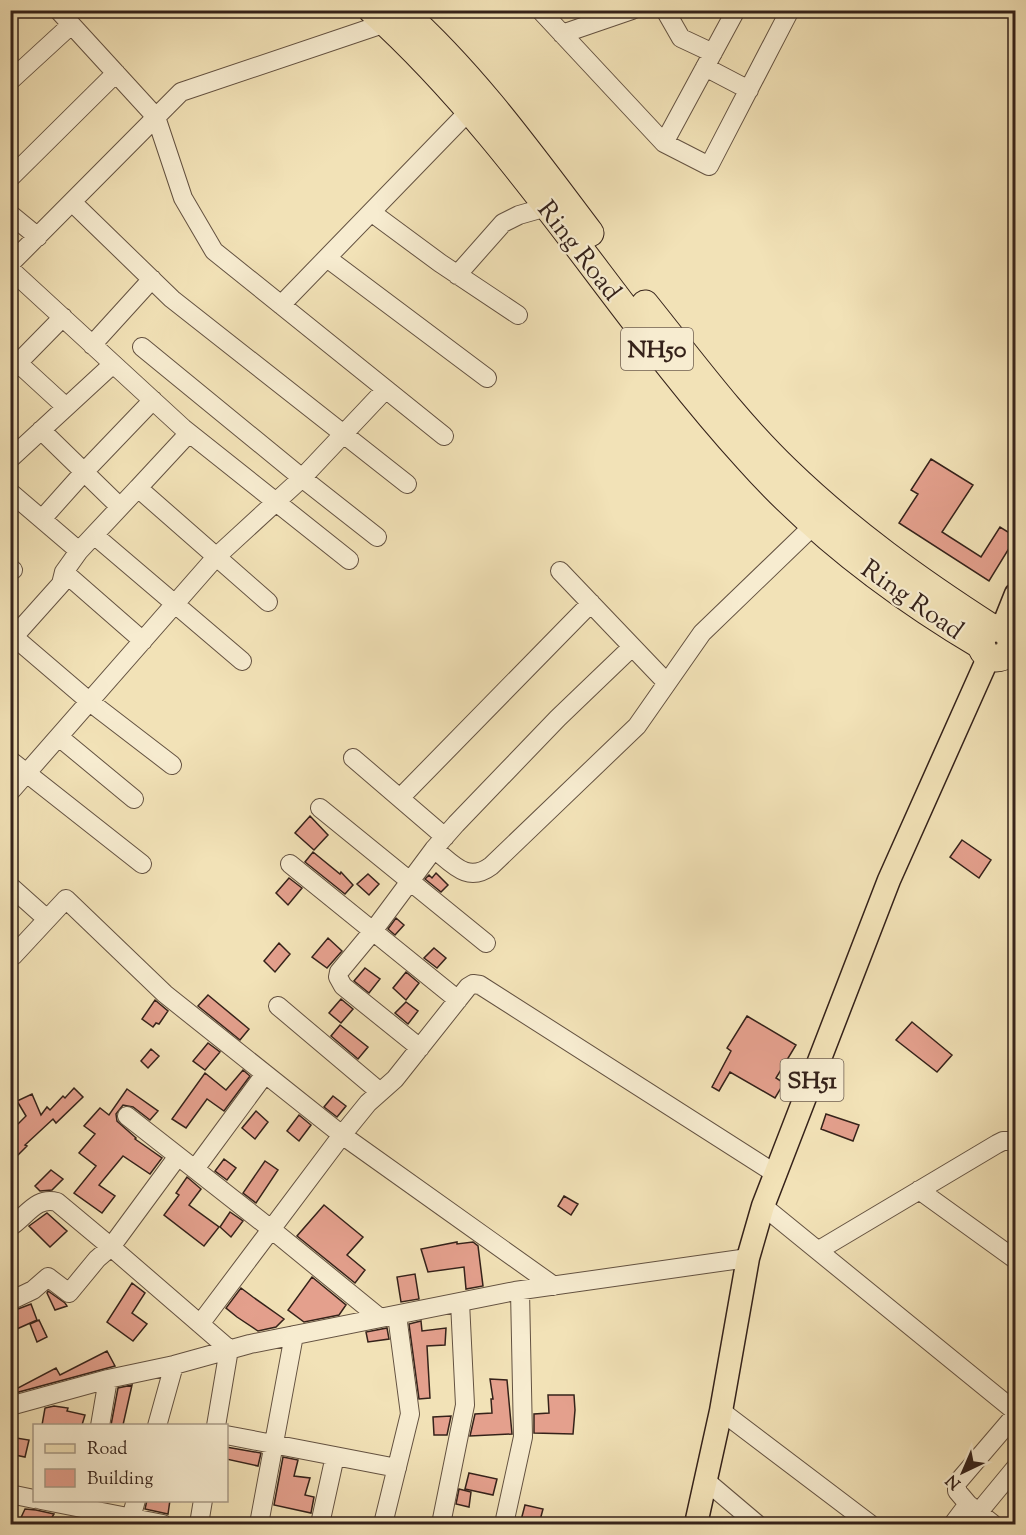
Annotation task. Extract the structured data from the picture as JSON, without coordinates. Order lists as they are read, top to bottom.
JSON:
{
  "streets": {
    "highway": ["Ring Road", "NH50"],
    "main road": ["SH51"]
  },
  "crossings": [
    ["Ring Road", "SH51"]
  ],
  "legend": ["Road", "Building"],
  "north": "bottom left"
}
